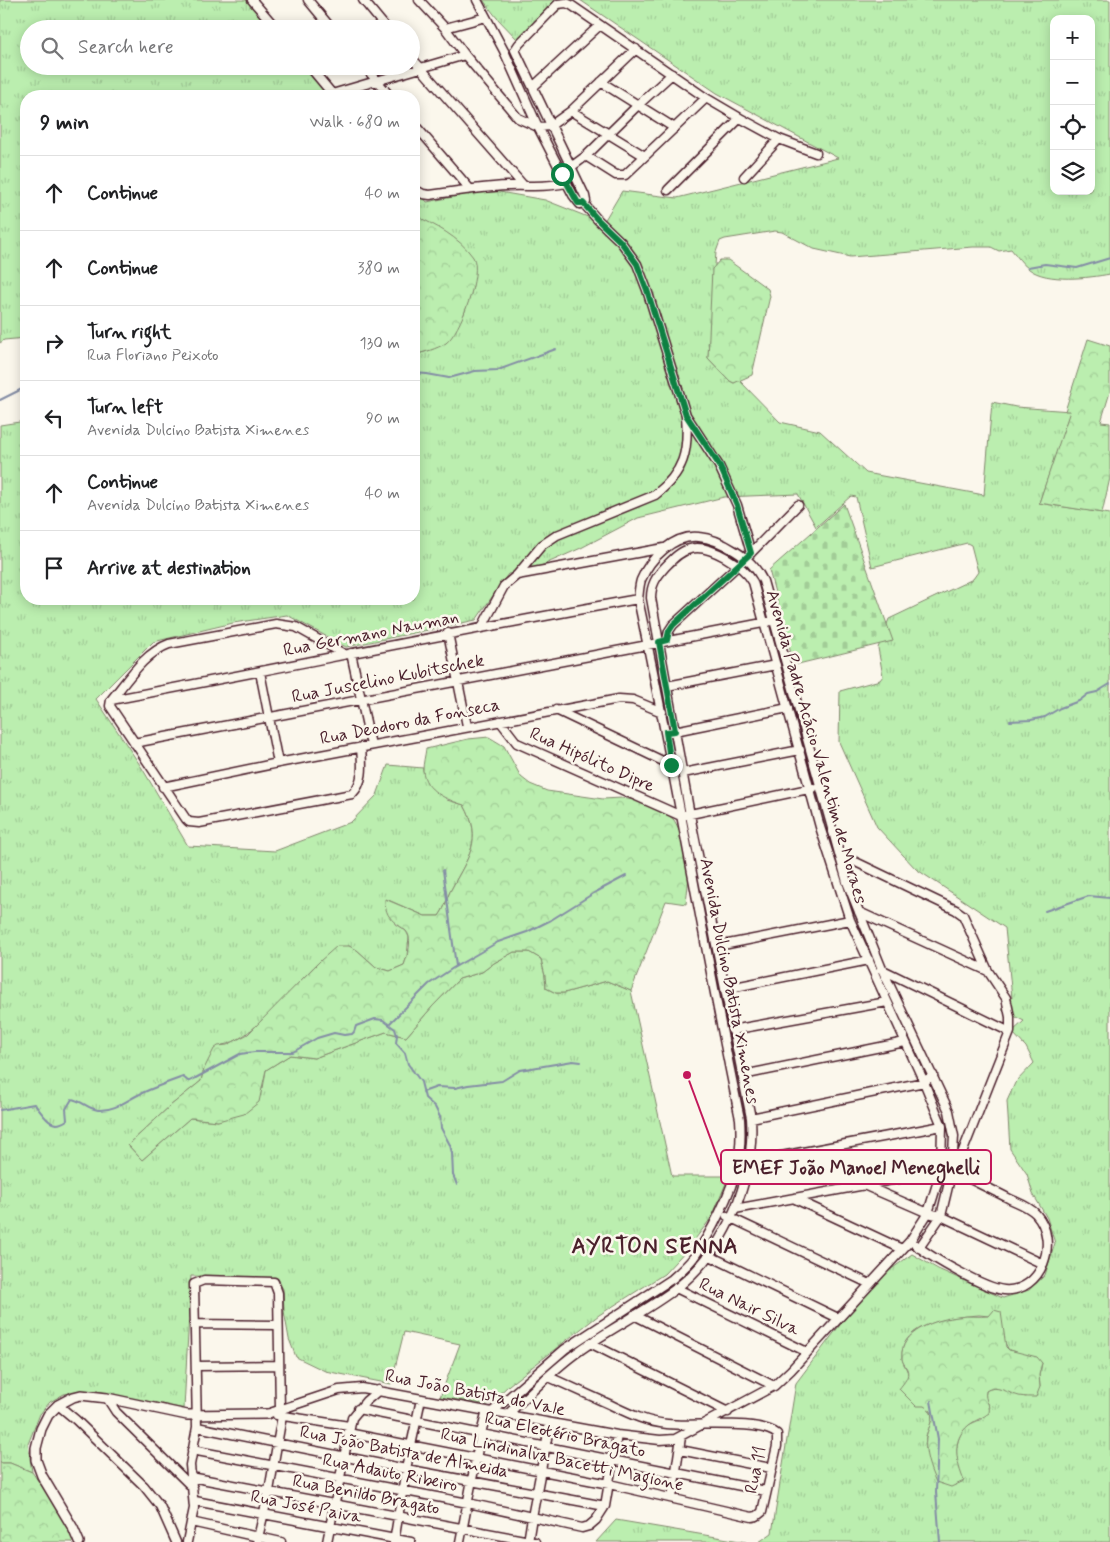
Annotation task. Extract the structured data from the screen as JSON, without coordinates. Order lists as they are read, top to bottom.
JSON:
{
  "streets": {
    "street": [
      "Rua Germano Nauman",
      "Rua Juscelino Kubitschek",
      "Rua Deodoro da Fonseca",
      "Avenida Padre Acácio Valentim de Moraes",
      "Rua Hipólito Dipre",
      "Avenida Dulcino Batista Ximenes",
      "Rua Nair Silva",
      "Rua João Batista do Vale",
      "Rua Eleotério Bragato",
      "Rua João Batista de Almeida",
      "Rua Lindinalva Bacetti Magione",
      "Rua 11",
      "Rua Adauto Ribeiro",
      "Rua Benildo Bragato",
      "Rua José Paiva"
    ]
  },
  "crossings": [
    ["Rua Germano Nauman", "Avenida Dulcino Batista Ximenes"],
    ["Rua Juscelino Kubitschek", "Avenida Padre Acácio Valentim de Moraes"],
    ["Rua Juscelino Kubitschek", "Avenida Dulcino Batista Ximenes"],
    ["Rua Deodoro da Fonseca", "Rua Hipólito Dipre"],
    ["Rua Deodoro da Fonseca", "Avenida Dulcino Batista Ximenes"],
    ["Avenida Padre Acácio Valentim de Moraes", "Avenida Dulcino Batista Ximenes"],
    ["Avenida Padre Acácio Valentim de Moraes", "Rua Nair Silva"],
    ["Avenida Padre Acácio Valentim de Moraes", "Rua João Batista do Vale"],
    ["Avenida Padre Acácio Valentim de Moraes", "Rua 11"],
    ["Rua Hipólito Dipre", "Avenida Dulcino Batista Ximenes"],
    ["Avenida Dulcino Batista Ximenes", "Rua Nair Silva"],
    ["Avenida Dulcino Batista Ximenes", "Rua João Batista do Vale"],
    ["Rua João Batista do Vale", "Rua Lindinalva Bacetti Magione"],
    ["Rua Eleotério Bragato", "Rua 11"],
    ["Rua João Batista de Almeida", "Rua Adauto Ribeiro"],
    ["Rua Lindinalva Bacetti Magione", "Rua 11"]
  ],
  "districts": ["AYRTON SENNA"],
  "places": ["EMEF João Manoel Meneghelli"],
  "page": {
    "map_buttons": ["+", "−"],
    "search": "Search here",
    "heading": ["9 min", "Walk · 680 m"],
    "list": [
      ["Continue", "40 m"],
      ["Continue", "380 m"],
      ["Turn right", "Rua Floriano Peixoto", "130 m"],
      ["Turn left", "Avenida Dulcino Batista Ximenes", "90 m"],
      ["Continue", "Avenida Dulcino Batista Ximenes", "40 m"],
      "Arrive at destination"
    ]
  }
}
